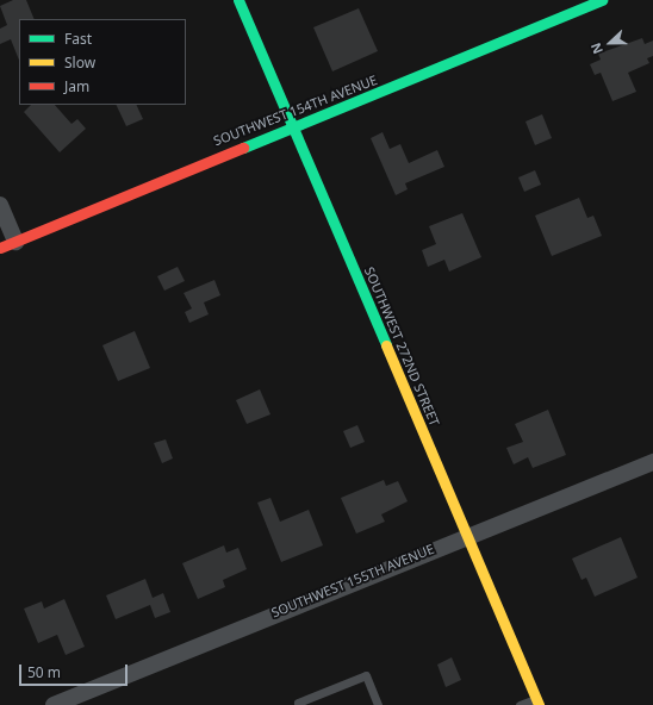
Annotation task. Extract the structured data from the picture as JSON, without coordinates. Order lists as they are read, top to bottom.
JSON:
{
  "streets": {
    "street": ["SOUTHWEST 154TH AVENUE", "SOUTHWEST 272ND STREET", "SOUTHWEST 155TH AVENUE"]
  },
  "crossings": [
    ["SOUTHWEST 154TH AVENUE", "SOUTHWEST 272ND STREET"],
    ["SOUTHWEST 272ND STREET", "SOUTHWEST 155TH AVENUE"]
  ],
  "legend": ["Fast", "Slow", "Jam"],
  "scale_bar": "50 m",
  "north": "left"
}
